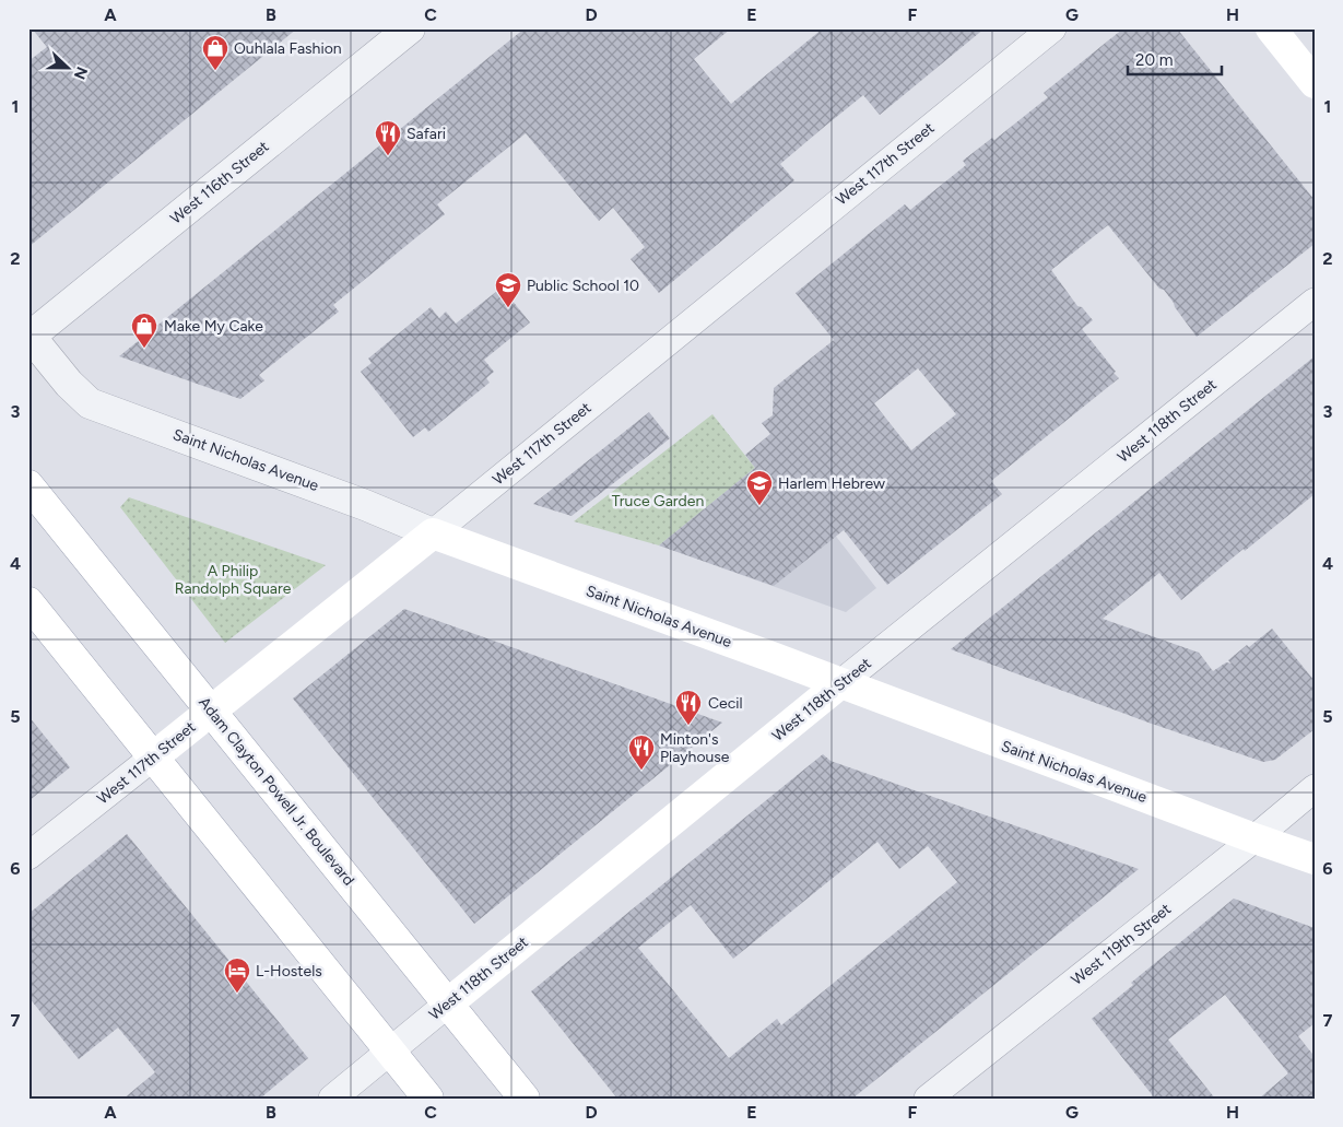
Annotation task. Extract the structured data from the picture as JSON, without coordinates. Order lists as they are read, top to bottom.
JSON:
{
  "streets": {
    "main road": [
      "West 117th Street",
      "West 118th Street",
      "Saint Nicholas Avenue",
      "Adam Clayton Powell Jr. Boulevard"
    ],
    "street": ["West 116th Street", "West 119th Street"]
  },
  "crossings": [
    ["West 117th Street", "Saint Nicholas Avenue"],
    ["West 117th Street", "Adam Clayton Powell Jr. Boulevard"],
    ["West 116th Street", "Saint Nicholas Avenue"],
    ["West 118th Street", "Saint Nicholas Avenue"],
    ["West 118th Street", "Adam Clayton Powell Jr. Boulevard"],
    ["Saint Nicholas Avenue", "West 119th Street"]
  ],
  "parks": ["Truce Garden", "A Philip Randolph Square"],
  "places": {
    "shop": ["Ouhlala Fashion", "Make My Cake"],
    "restaurant": ["Safari", "Cecil", "Minton's Playhouse"],
    "school or university": ["Public School 10", "Harlem Hebrew"],
    "hotel": ["L-Hostels"]
  },
  "scale_bar": "20 m",
  "north": "right",
  "grid": {
    "columns": [
      "A",
      "B",
      "C",
      "D",
      "E",
      "F",
      "G",
      "H"
    ],
    "rows": [
      "1",
      "2",
      "3",
      "4",
      "5",
      "6",
      "7"
    ]
  }
}
